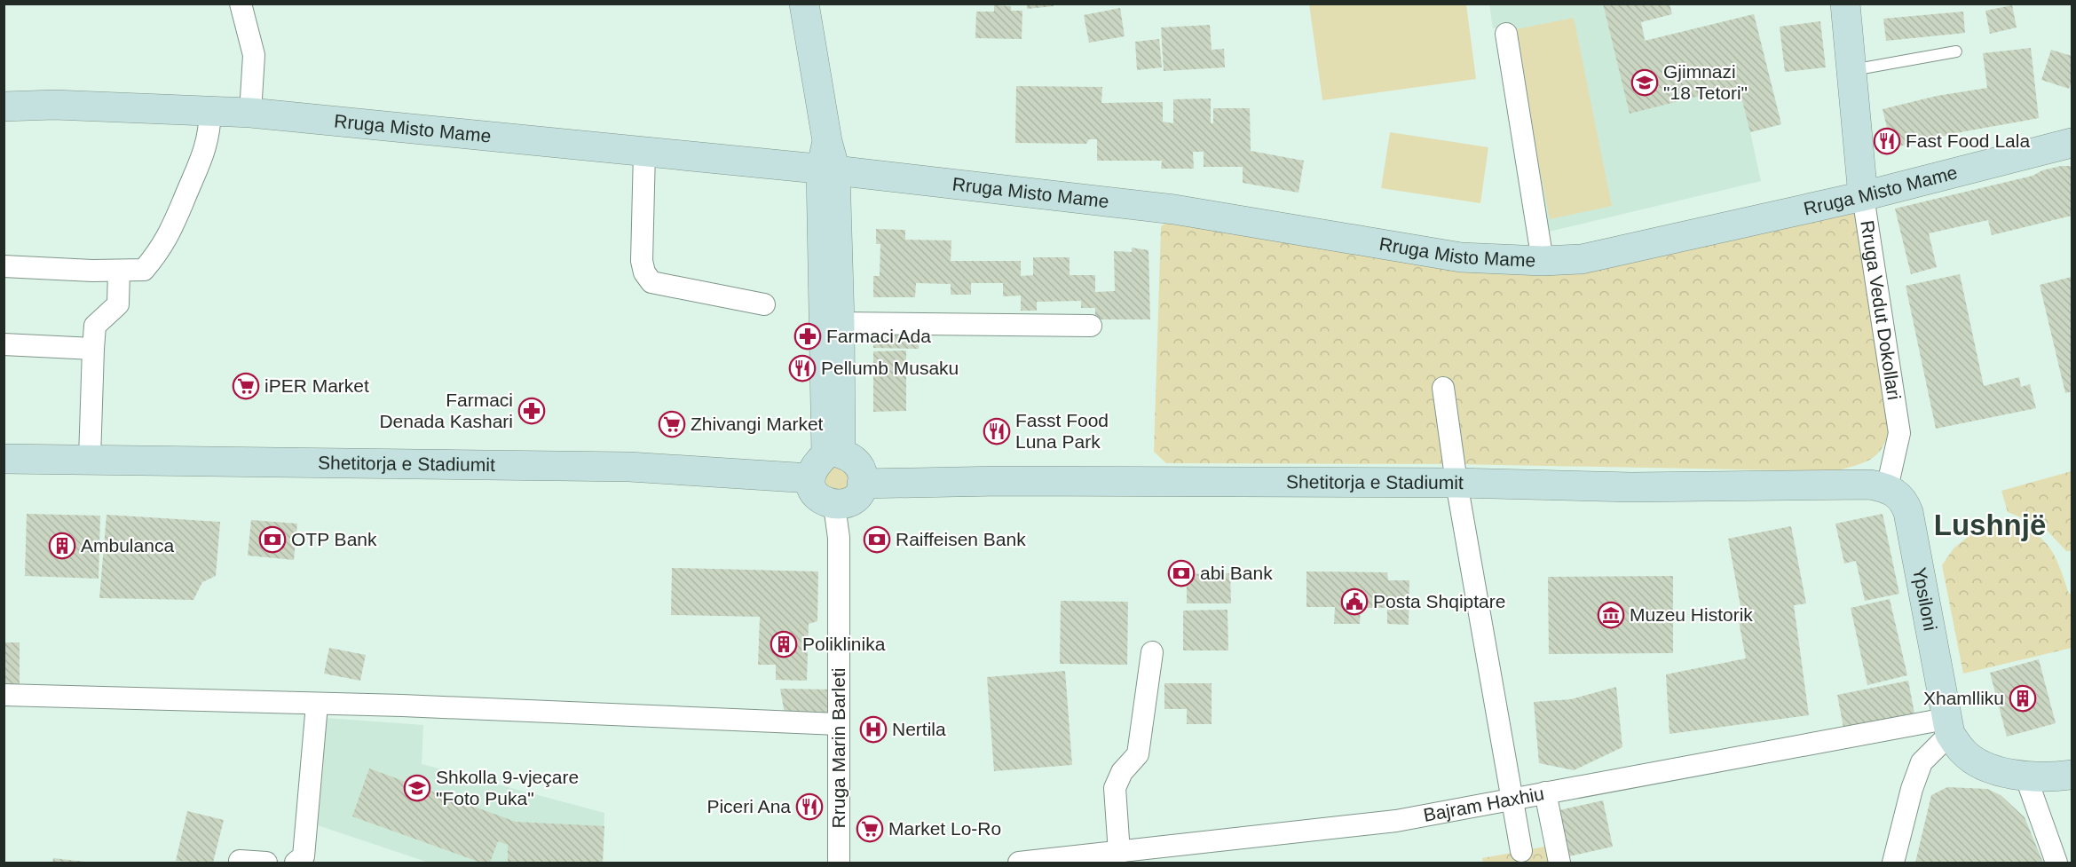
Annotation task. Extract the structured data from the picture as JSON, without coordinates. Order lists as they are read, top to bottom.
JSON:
{
  "streets": {
    "main road": [
      "Rruga Misto Mame",
      "Rruga Vedut Dokollari",
      "Shetitorja e Stadiumit",
      "Ypsiloni"
    ],
    "street": ["Rruga Marin Barleti", "Bajram Haxhiu"]
  },
  "crossings": [
    ["Rruga Misto Mame", "Rruga Vedut Dokollari"],
    ["Rruga Vedut Dokollari", "Shetitorja e Stadiumit"],
    ["Rruga Vedut Dokollari", "Ypsiloni"],
    ["Shetitorja e Stadiumit", "Ypsiloni"],
    ["Shetitorja e Stadiumit", "Rruga Marin Barleti"],
    ["Ypsiloni", "Bajram Haxhiu"]
  ],
  "districts": ["Lushnjë"],
  "places": {
    "school or university": ["Gjimnazi \"18 Tetori\"", "Shkolla 9-vjeçare \"Foto Puka\""],
    "restaurant": [
      "Fast Food Lala",
      "Pellumb Musaku",
      "Fasst Food Luna Park",
      "Piceri Ana"
    ],
    "pharmacy": ["Farmaci Ada", "Farmaci Denada Kashari"],
    "supermarket": ["iPER Market", "Zhivangi Market", "Market Lo-Ro"],
    "bank": ["OTP Bank", "Raiffeisen Bank", "abi Bank"],
    "building": ["Ambulanca", "Poliklinika", "Xhamlliku"],
    "public building": ["Posta Shqiptare"],
    "museum": ["Muzeu Historik"],
    "hospital": ["Nertila"]
  }
}
